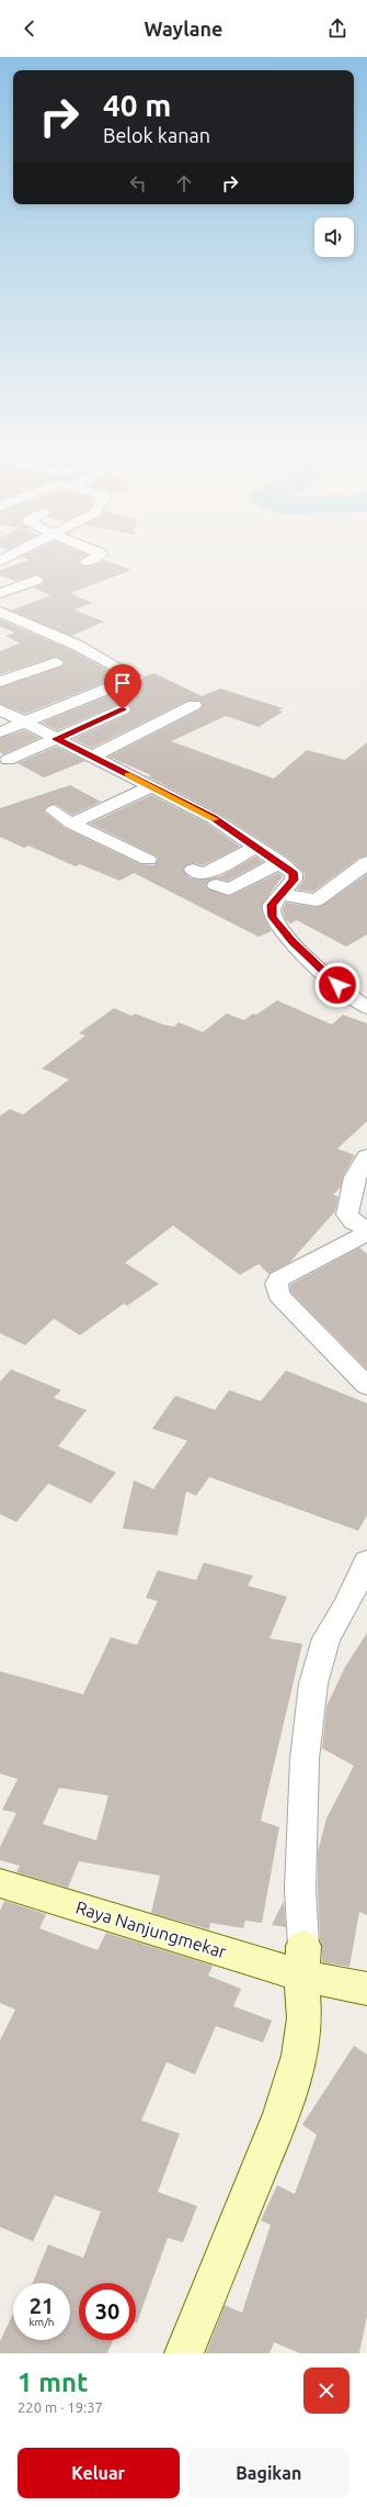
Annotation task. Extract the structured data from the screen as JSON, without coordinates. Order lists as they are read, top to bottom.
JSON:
{
  "streets": {
    "main road": ["Raya Nanjungmekar"]
  },
  "page": {
    "header": "Waylane",
    "turn": ["40 m", "Belok kanan"],
    "speed": "21 km/h",
    "limit": "30",
    "heading": ["1 mnt", "220 m · 19:37"],
    "buttons": ["Keluar", "Bagikan"]
  }
}
